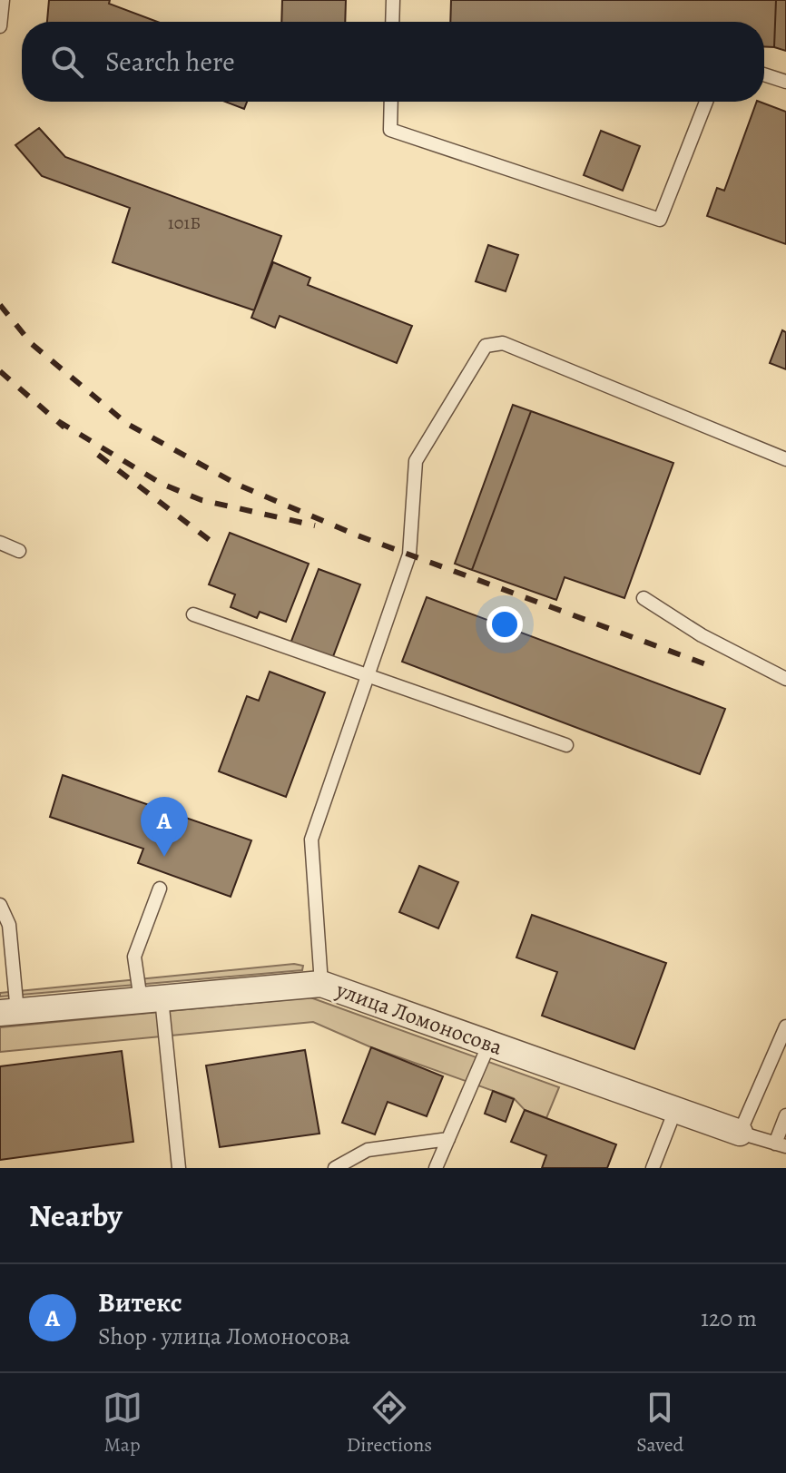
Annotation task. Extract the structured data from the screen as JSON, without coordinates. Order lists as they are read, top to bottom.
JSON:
{
  "streets": {
    "street": ["улица Ломоносова"]
  },
  "house_numbers": ["101Б"],
  "page": {
    "search": "Search here",
    "pins": "A",
    "heading": "Nearby",
    "list": [
      {
        "mark": "A",
        "name": "Витекс",
        "note": "Shop · улица Ломоносова",
        "value": "120 m"
      }
    ],
    "nav": ["Map", "Directions", "Saved"]
  }
}
